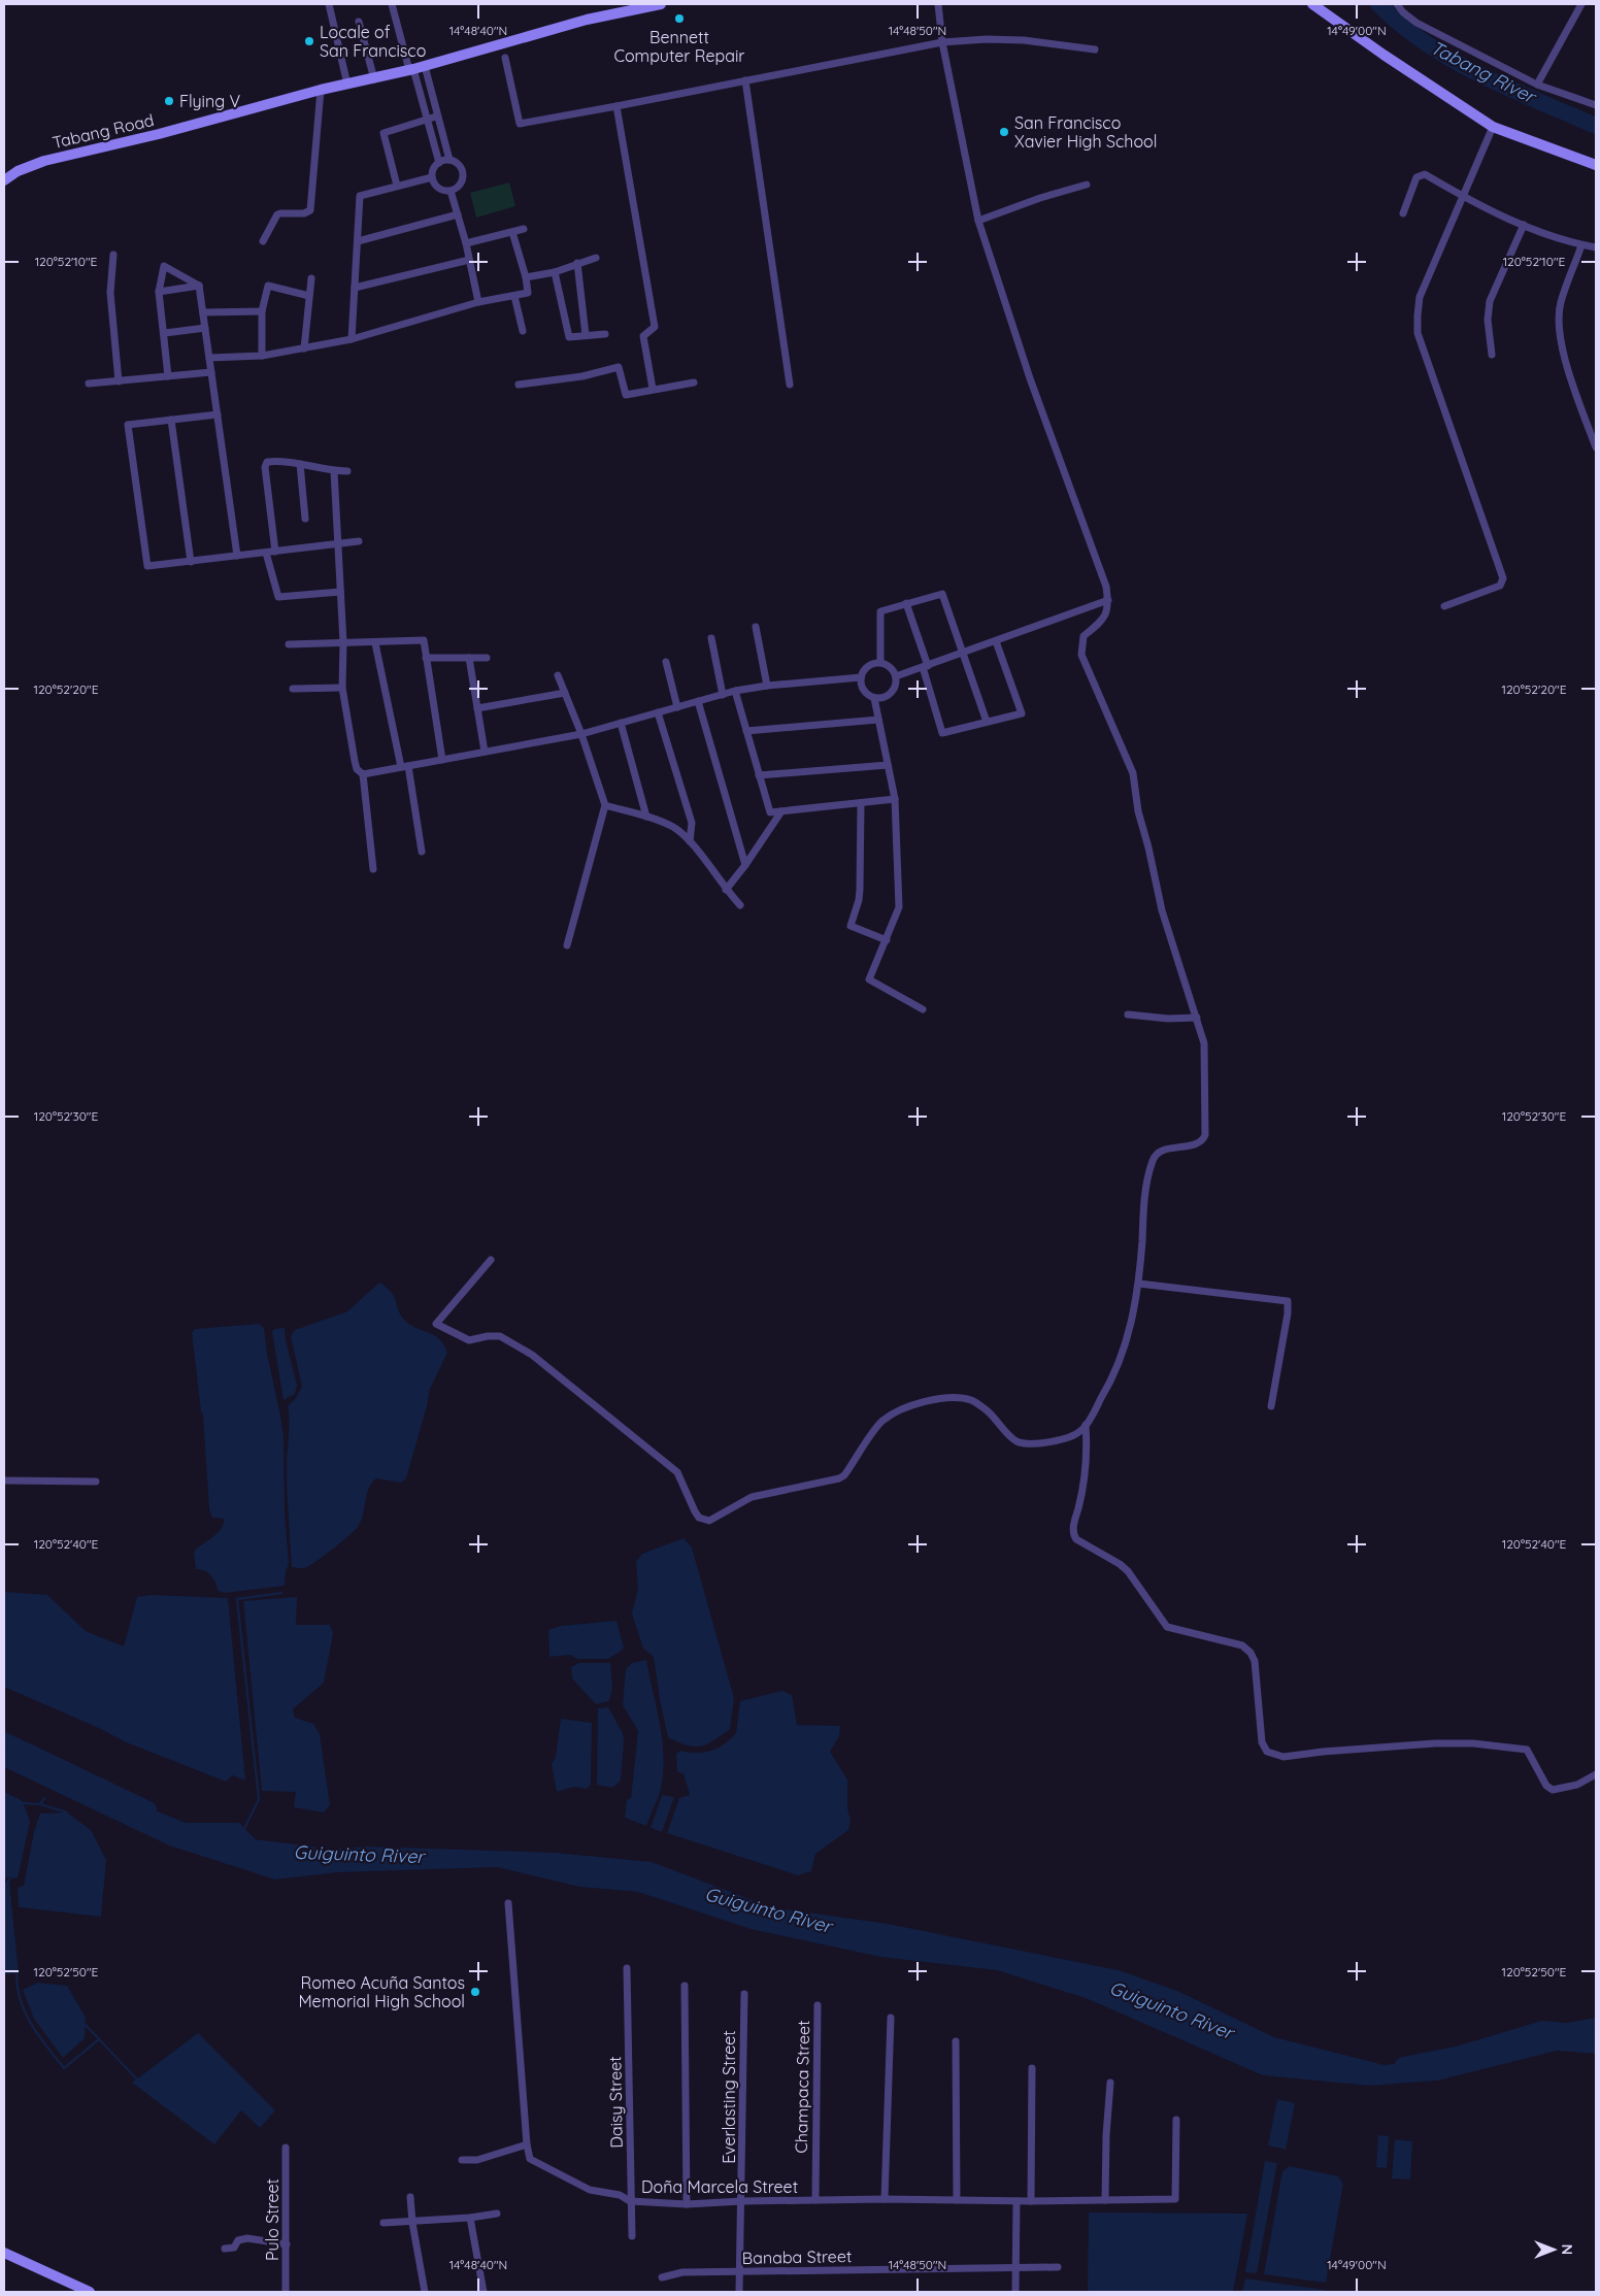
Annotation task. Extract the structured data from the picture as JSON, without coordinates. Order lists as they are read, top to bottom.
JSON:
{
  "streets": {
    "main road": ["Tabang Road"],
    "street": [
      "Champaca Street",
      "Everlasting Street",
      "Daisy Street",
      "Doña Marcela Street",
      "Pulo Street",
      "Banaba Street"
    ]
  },
  "crossings": [
    ["Champaca Street", "Doña Marcela Street"],
    ["Everlasting Street", "Doña Marcela Street"],
    ["Everlasting Street", "Banaba Street"],
    ["Daisy Street", "Doña Marcela Street"]
  ],
  "water": ["Tabang River", "Guiguinto River"],
  "places": [
    "Bennett Computer Repair",
    "Locale of San Francisco",
    "Flying V",
    "San Francisco Xavier High School",
    "Romeo Acuña Santos Memorial High School"
  ],
  "north": "right",
  "coordinates": [
    "14°48'40\"N",
    "14°48'50\"N",
    "14°49'00\"N",
    "120°52'10\"E",
    "120°52'20\"E",
    "120°52'30\"E",
    "120°52'40\"E",
    "120°52'50\"E"
  ]
}
